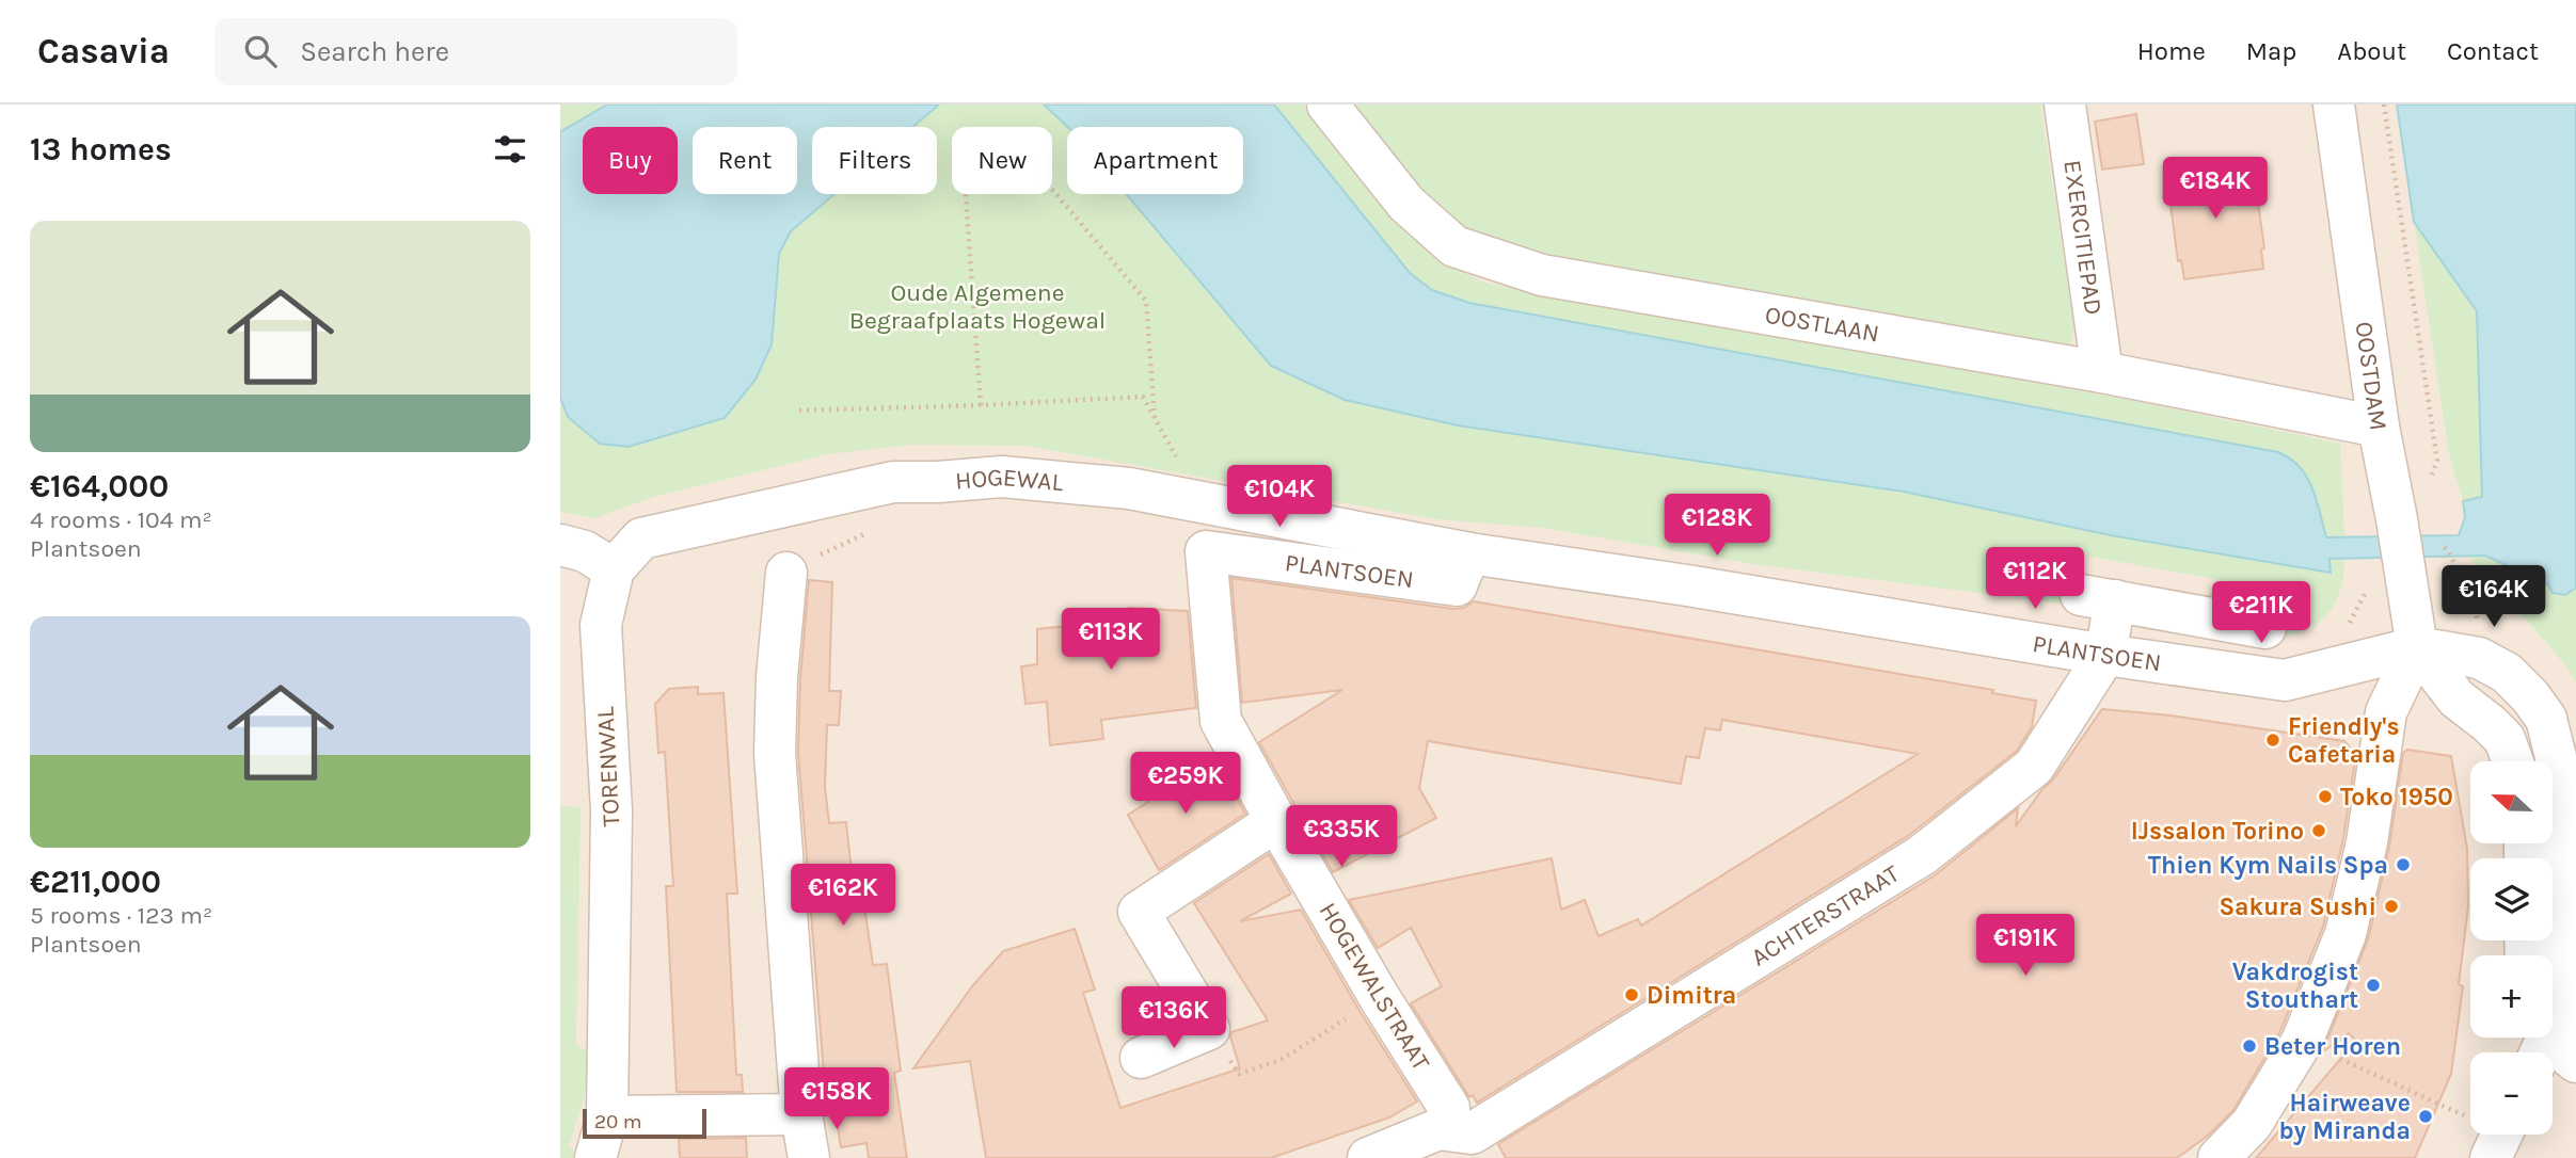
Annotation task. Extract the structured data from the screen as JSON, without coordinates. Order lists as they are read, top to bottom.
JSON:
{
  "streets": {
    "street": [
      "EXERCITIEPAD",
      "OOSTLAAN",
      "OOSTDAM",
      "HOGEWAL",
      "PLANTSOEN",
      "TORENWAL",
      "ACHTERSTRAAT",
      "HOGEWALSTRAAT"
    ]
  },
  "crossings": [
    ["EXERCITIEPAD", "OOSTLAAN"],
    ["OOSTLAAN", "OOSTDAM"],
    ["OOSTDAM", "PLANTSOEN"],
    ["HOGEWAL", "PLANTSOEN"],
    ["HOGEWAL", "TORENWAL"],
    ["PLANTSOEN", "ACHTERSTRAAT"],
    ["PLANTSOEN", "HOGEWALSTRAAT"],
    ["ACHTERSTRAAT", "HOGEWALSTRAAT"]
  ],
  "parks": ["Oude Algemene Begraafplaats Hogewal"],
  "places": [
    "Friendly's Cafetaria",
    "Toko 1950",
    "IJssalon Torino",
    "Thien Kym Nails Spa",
    "Sakura Sushi",
    "Vakdrogist Stouthart",
    "Dimitra",
    "Beter Horen",
    "Hairweave by Miranda"
  ],
  "scale_bar": "20 m",
  "north": "left",
  "page": {
    "header": "Casavia",
    "search": "Search here",
    "nav": [
      "Home",
      "Map",
      "About",
      "Contact"
    ],
    "heading": "13 homes",
    "chip": [
      "Buy",
      "Rent",
      "Filters",
      "New",
      "Apartment"
    ],
    "price": [
      "€184K",
      "€104K",
      "€128K",
      "€112K",
      "€164K",
      "€211K",
      "€113K",
      "€259K",
      "€335K",
      "€162K",
      "€191K",
      "€136K",
      "€158K"
    ],
    "list": [
      {
        "name": "€164,000",
        "note": "4 rooms · 104 m² · Plantsoen"
      },
      {
        "name": "€211,000",
        "note": "5 rooms · 123 m² · Plantsoen"
      }
    ],
    "map_buttons": ["+", "−"],
    "scale": "20 m"
  }
}
